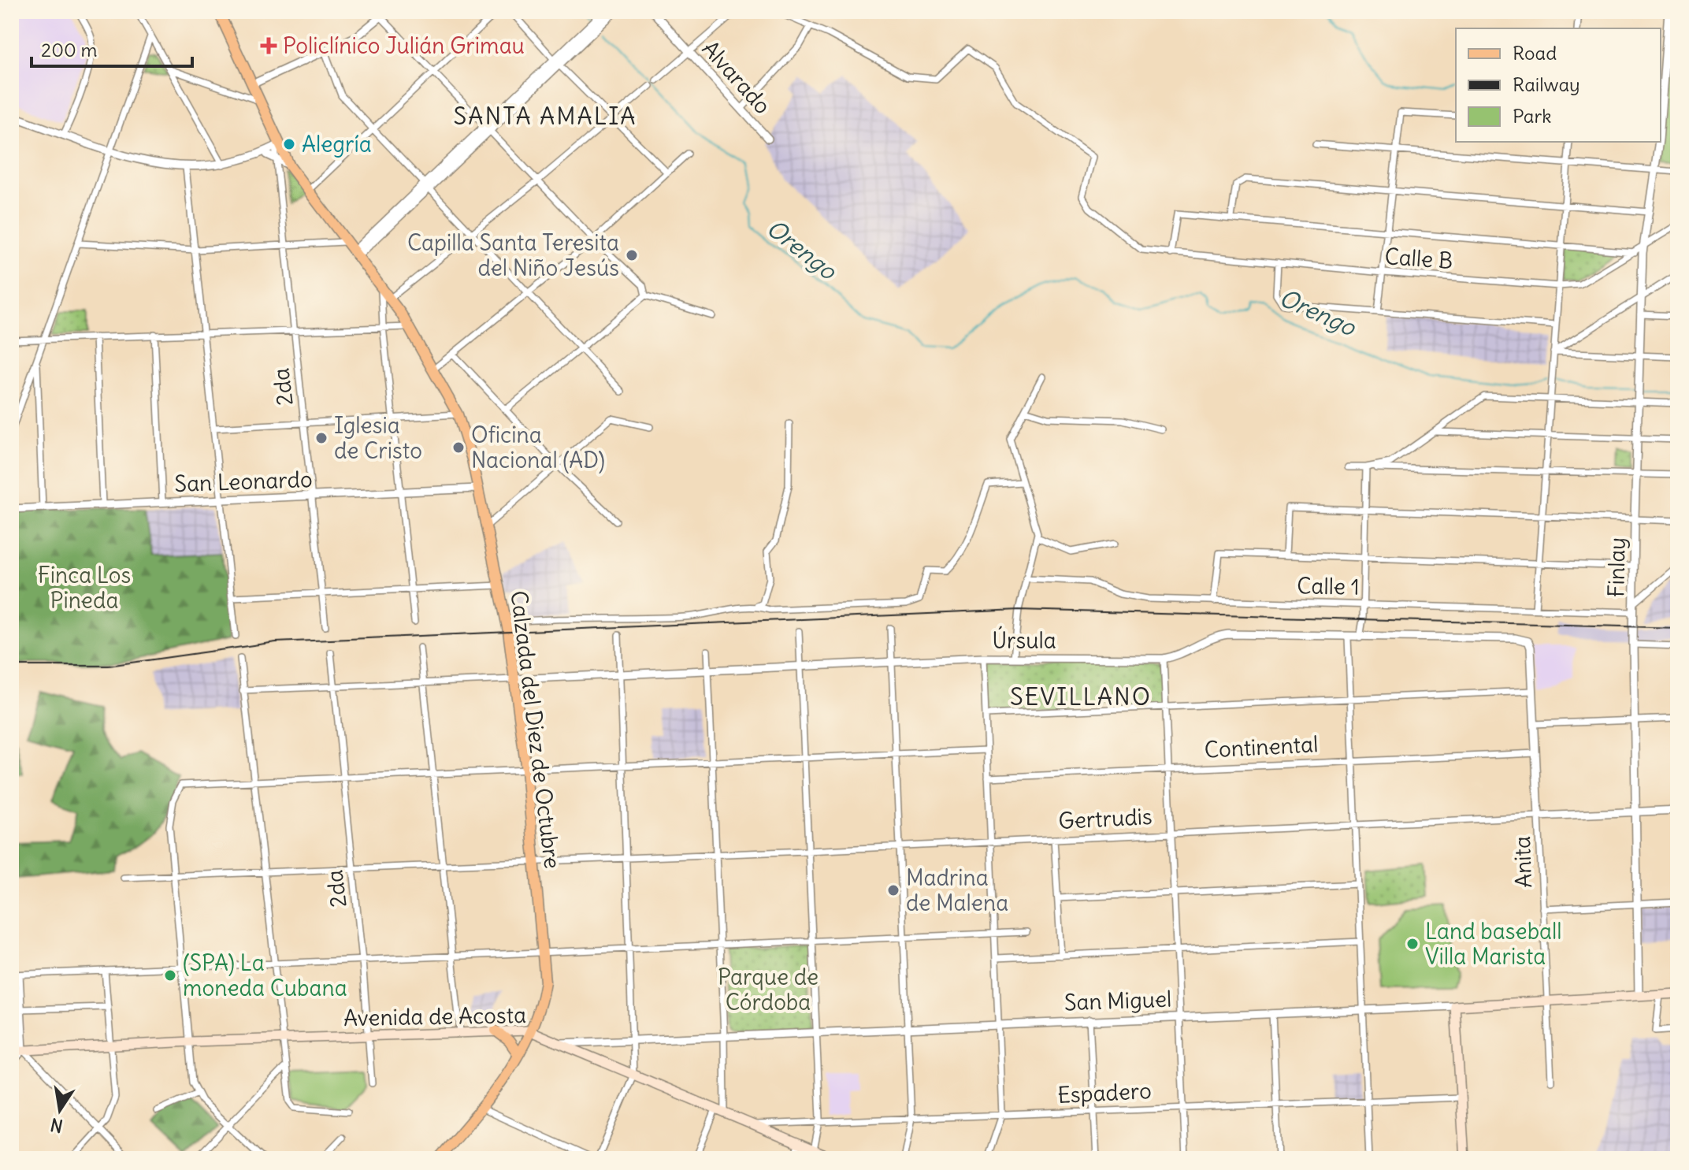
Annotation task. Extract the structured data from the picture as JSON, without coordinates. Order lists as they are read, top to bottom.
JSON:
{
  "streets": {
    "main road": ["Calzada del Diez de Octubre", "San Miguel", "Avenida de Acosta"],
    "street": [
      "Alvarado",
      "Calle B",
      "2da",
      "San Leonardo",
      "Finlay",
      "Calle 1",
      "Úrsula",
      "Continental",
      "Gertrudis",
      "Anita",
      "Espadero"
    ]
  },
  "crossings": [
    ["Calle B", "Finlay"],
    ["2da", "San Leonardo"],
    ["2da", "Calzada del Diez de Octubre"],
    ["2da", "Gertrudis"],
    ["2da", "Avenida de Acosta"],
    ["San Leonardo", "Calzada del Diez de Octubre"],
    ["Finlay", "Calle 1"],
    ["Finlay", "Gertrudis"],
    ["Finlay", "San Miguel"],
    ["Úrsula", "Calzada del Diez de Octubre"],
    ["Úrsula", "Anita"],
    ["Calzada del Diez de Octubre", "Gertrudis"],
    ["Calzada del Diez de Octubre", "Avenida de Acosta"],
    ["Continental", "Anita"],
    ["Gertrudis", "Anita"],
    ["Anita", "San Miguel"],
    ["San Miguel", "Avenida de Acosta"],
    ["Avenida de Acosta", "Espadero"]
  ],
  "districts": ["SANTA AMALIA", "SEVILLANO"],
  "water": ["Orengo"],
  "parks": ["Finca Los Pineda", "Parque de Córdoba"],
  "places": {
    "health": ["Policlínico Julián Grimau"],
    "other": [
      "Alegría",
      "Capilla Santa Teresita del Niño Jesús",
      "Iglesia de Cristo",
      "Oficina Nacional (AD)",
      "Madrina de Malena",
      "Land baseball Villa Marista",
      "(SPA) La moneda Cubana"
    ]
  },
  "legend": ["Road", "Railway", "Park"],
  "scale_bar": "200 m",
  "north": "bottom"
}
